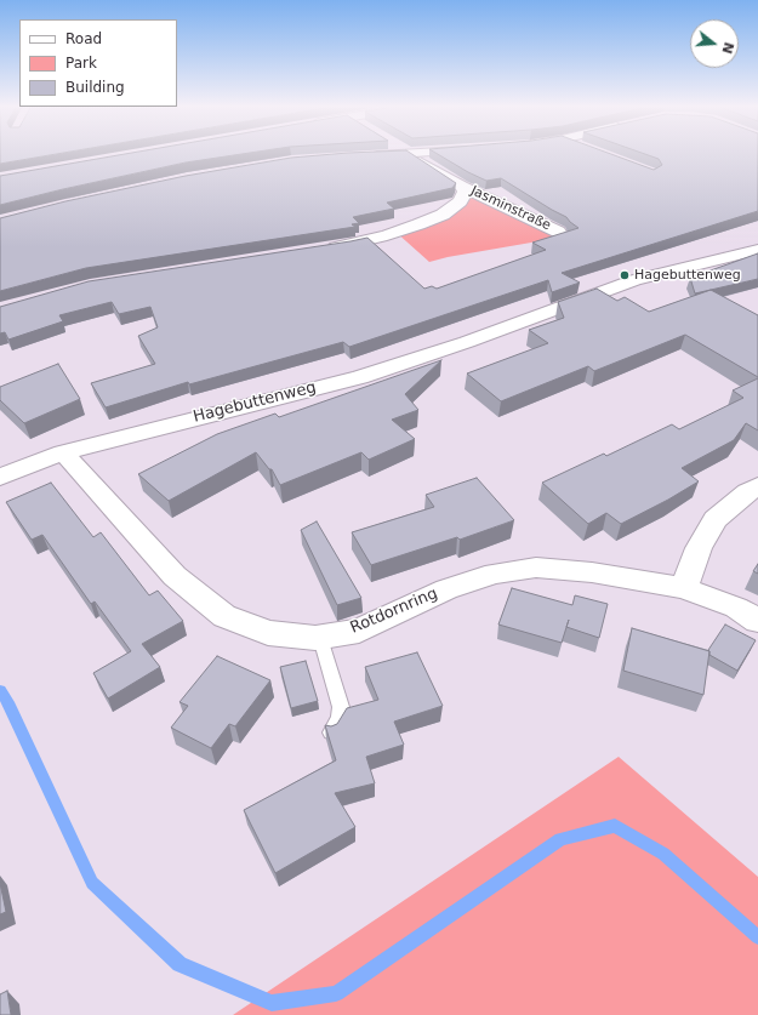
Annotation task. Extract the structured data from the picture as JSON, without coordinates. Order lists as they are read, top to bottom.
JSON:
{
  "streets": {
    "street": ["Jasminstraße", "Hagebuttenweg", "Rotdornring"]
  },
  "crossings": [
    ["Hagebuttenweg", "Rotdornring"]
  ],
  "places": ["Hagebuttenweg"],
  "legend": ["Road", "Park", "Building"],
  "north": "right"
}
